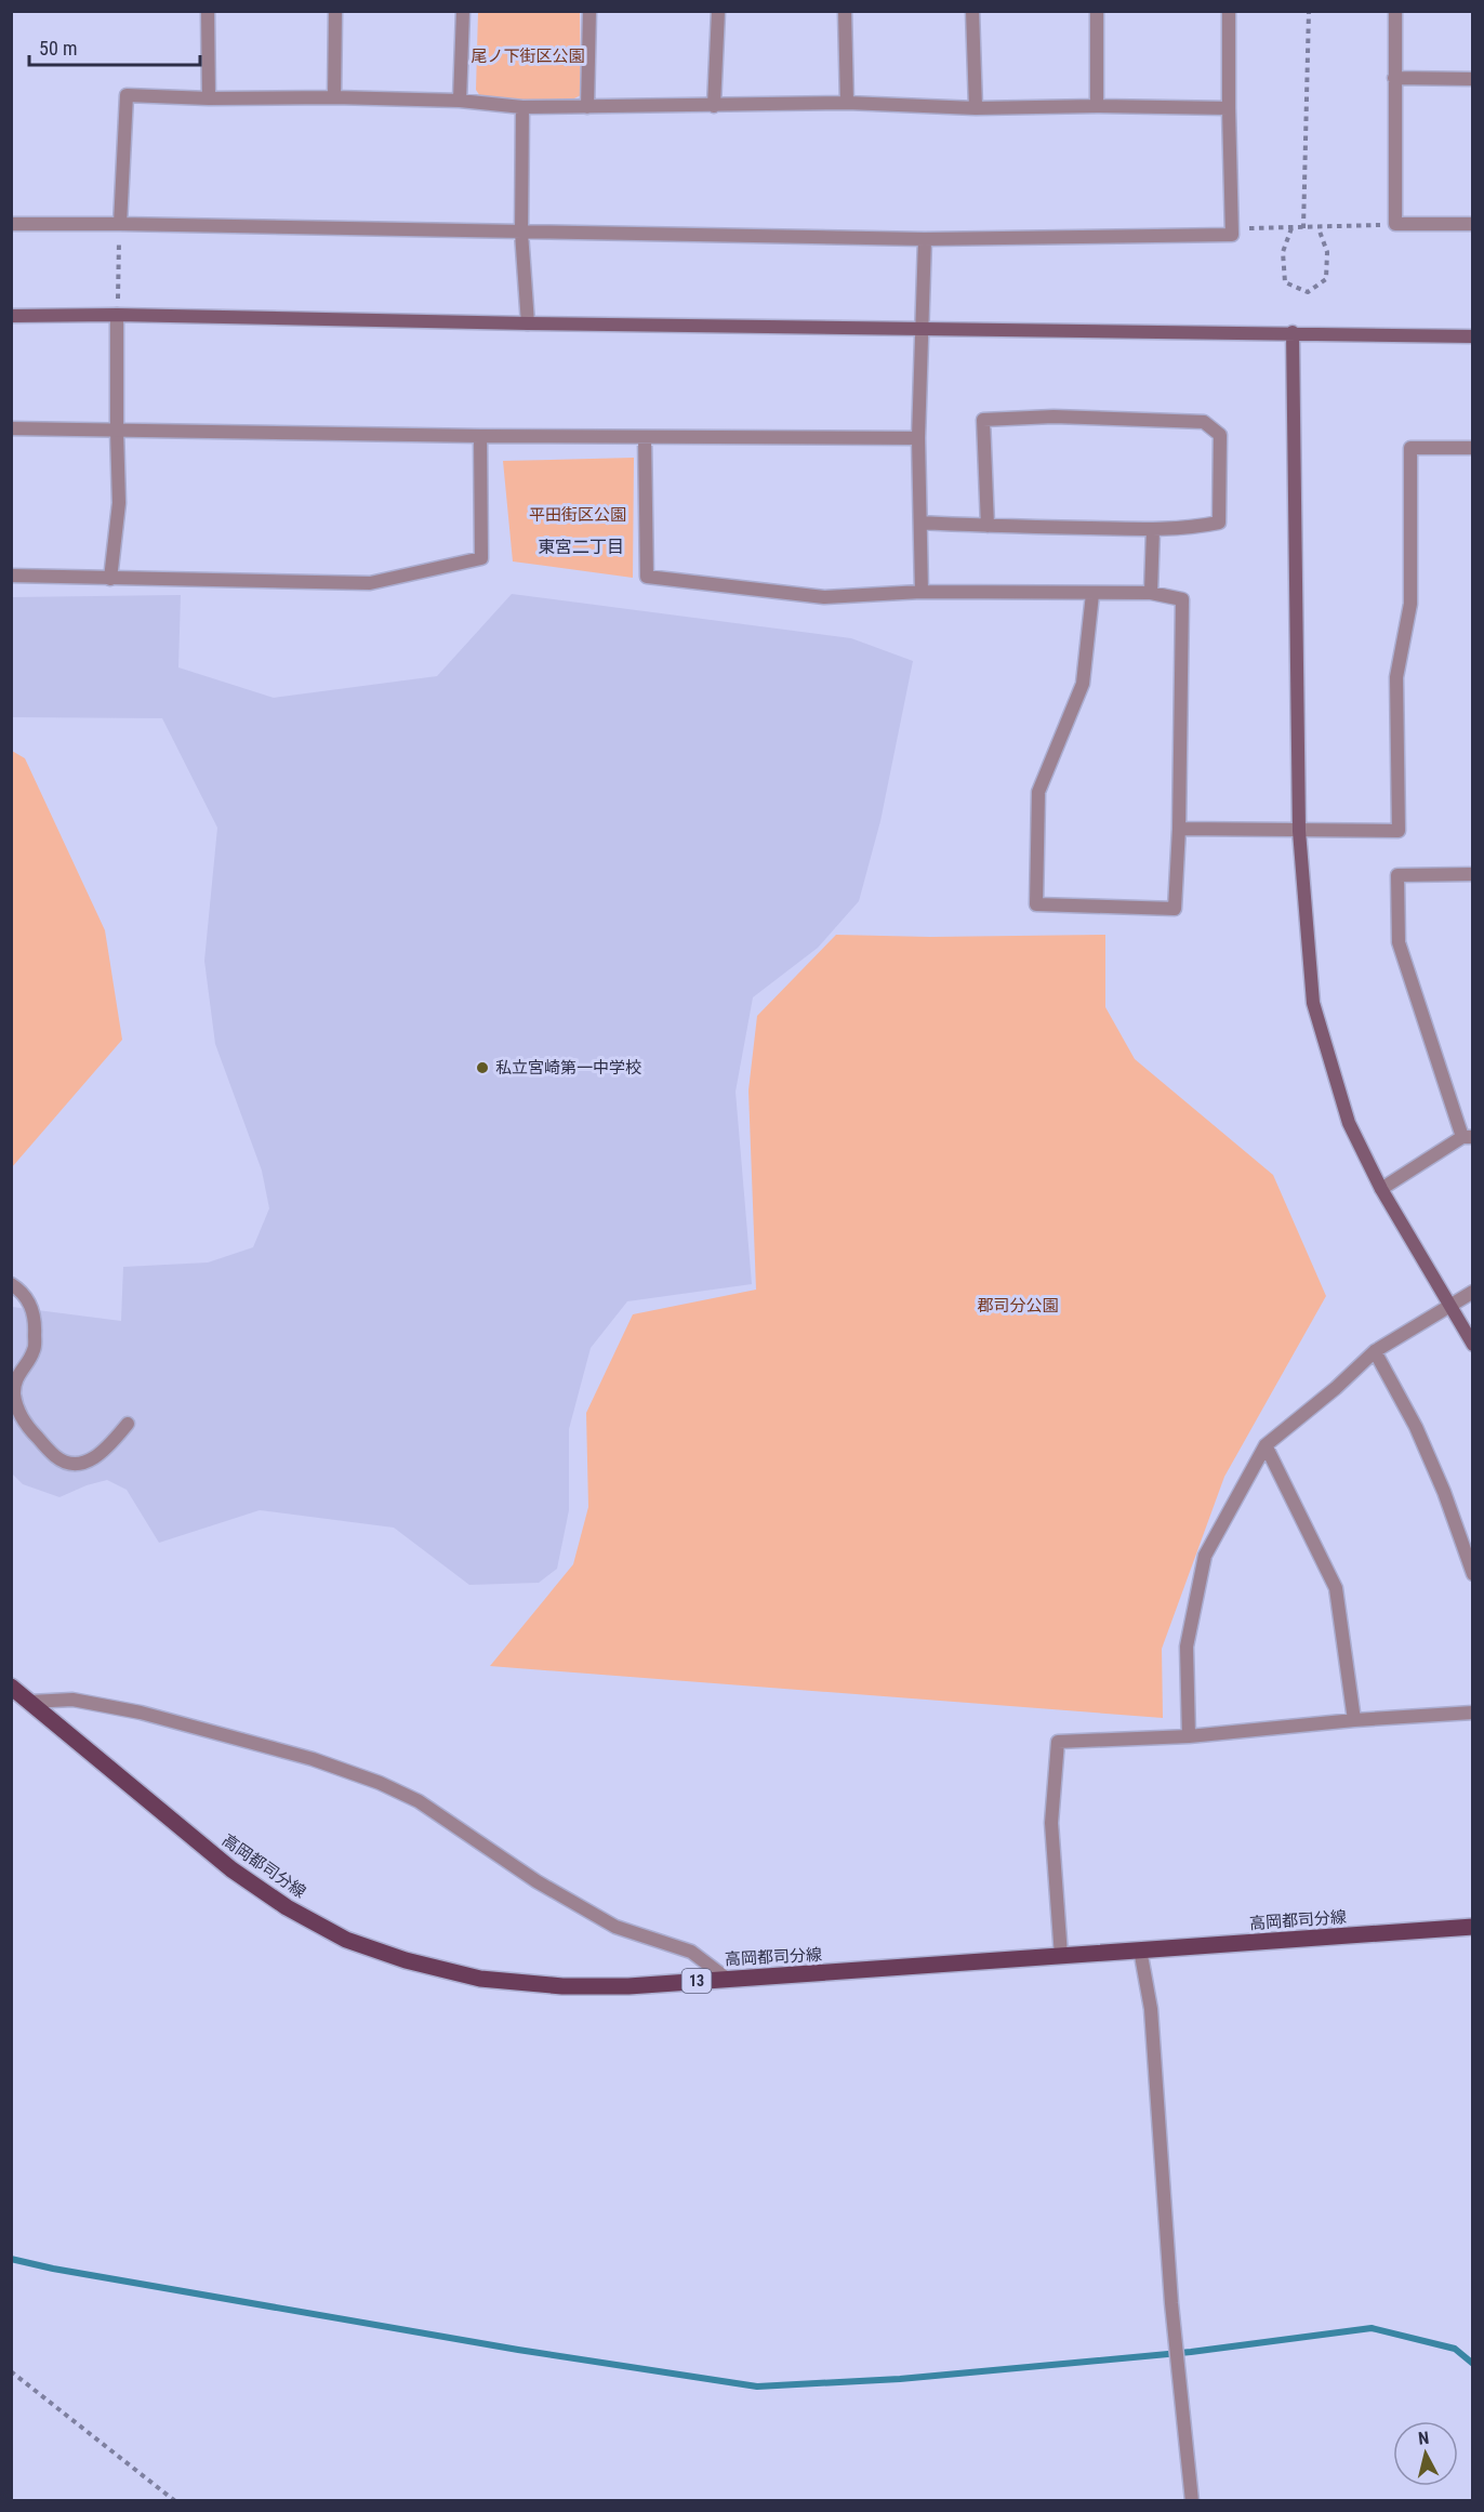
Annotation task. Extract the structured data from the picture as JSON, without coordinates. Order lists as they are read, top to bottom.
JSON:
{
  "streets": {
    "main road": ["高岡都司分線", "13"]
  },
  "districts": ["東宮二丁目"],
  "parks": ["尾ノ下街区公園", "平田街区公園", "郡司分公園"],
  "places": ["私立宮崎第一中学校"],
  "scale_bar": "50 m",
  "north": "top"
}
